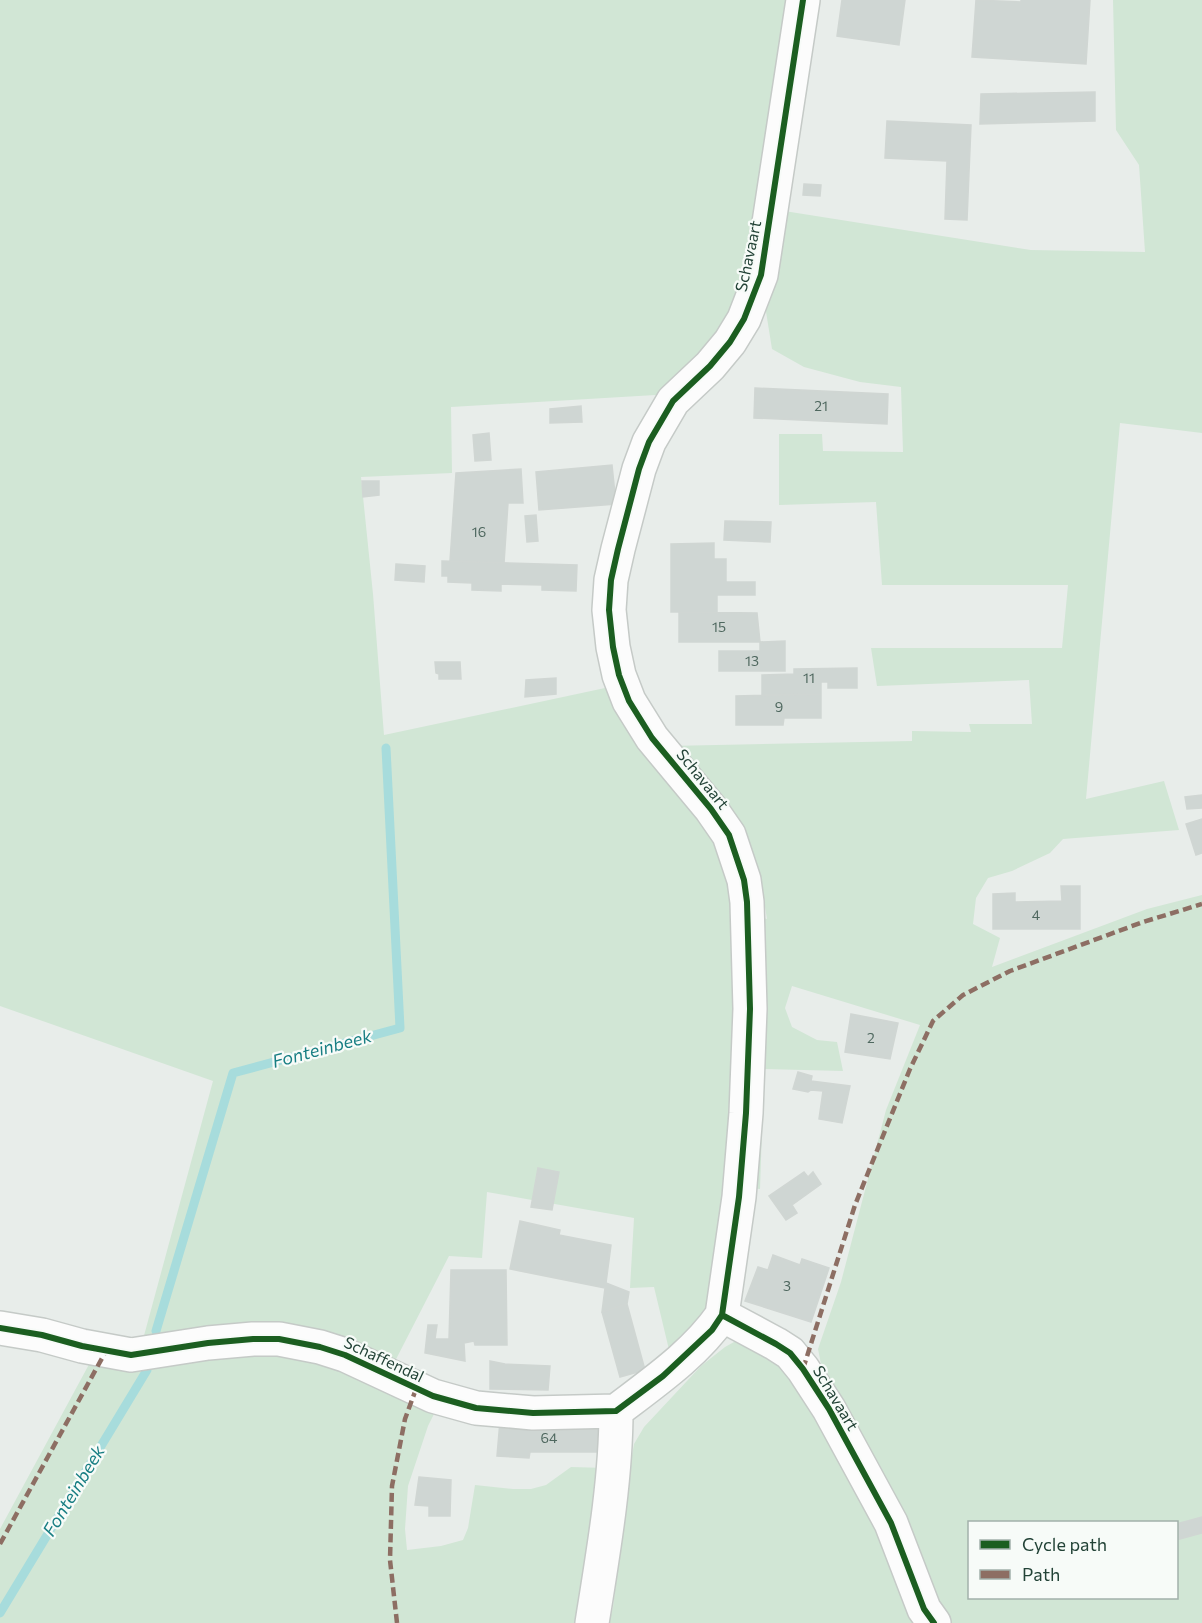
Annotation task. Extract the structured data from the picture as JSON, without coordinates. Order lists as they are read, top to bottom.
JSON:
{
  "streets": {
    "street": ["Schavaart", "Schaffendal"]
  },
  "water": ["Fonteinbeek"],
  "house_numbers": [
    "21",
    "16",
    "15",
    "13",
    "11",
    "9",
    "4",
    "2",
    "3",
    "64"
  ],
  "legend": ["Cycle path", "Path"]
}
